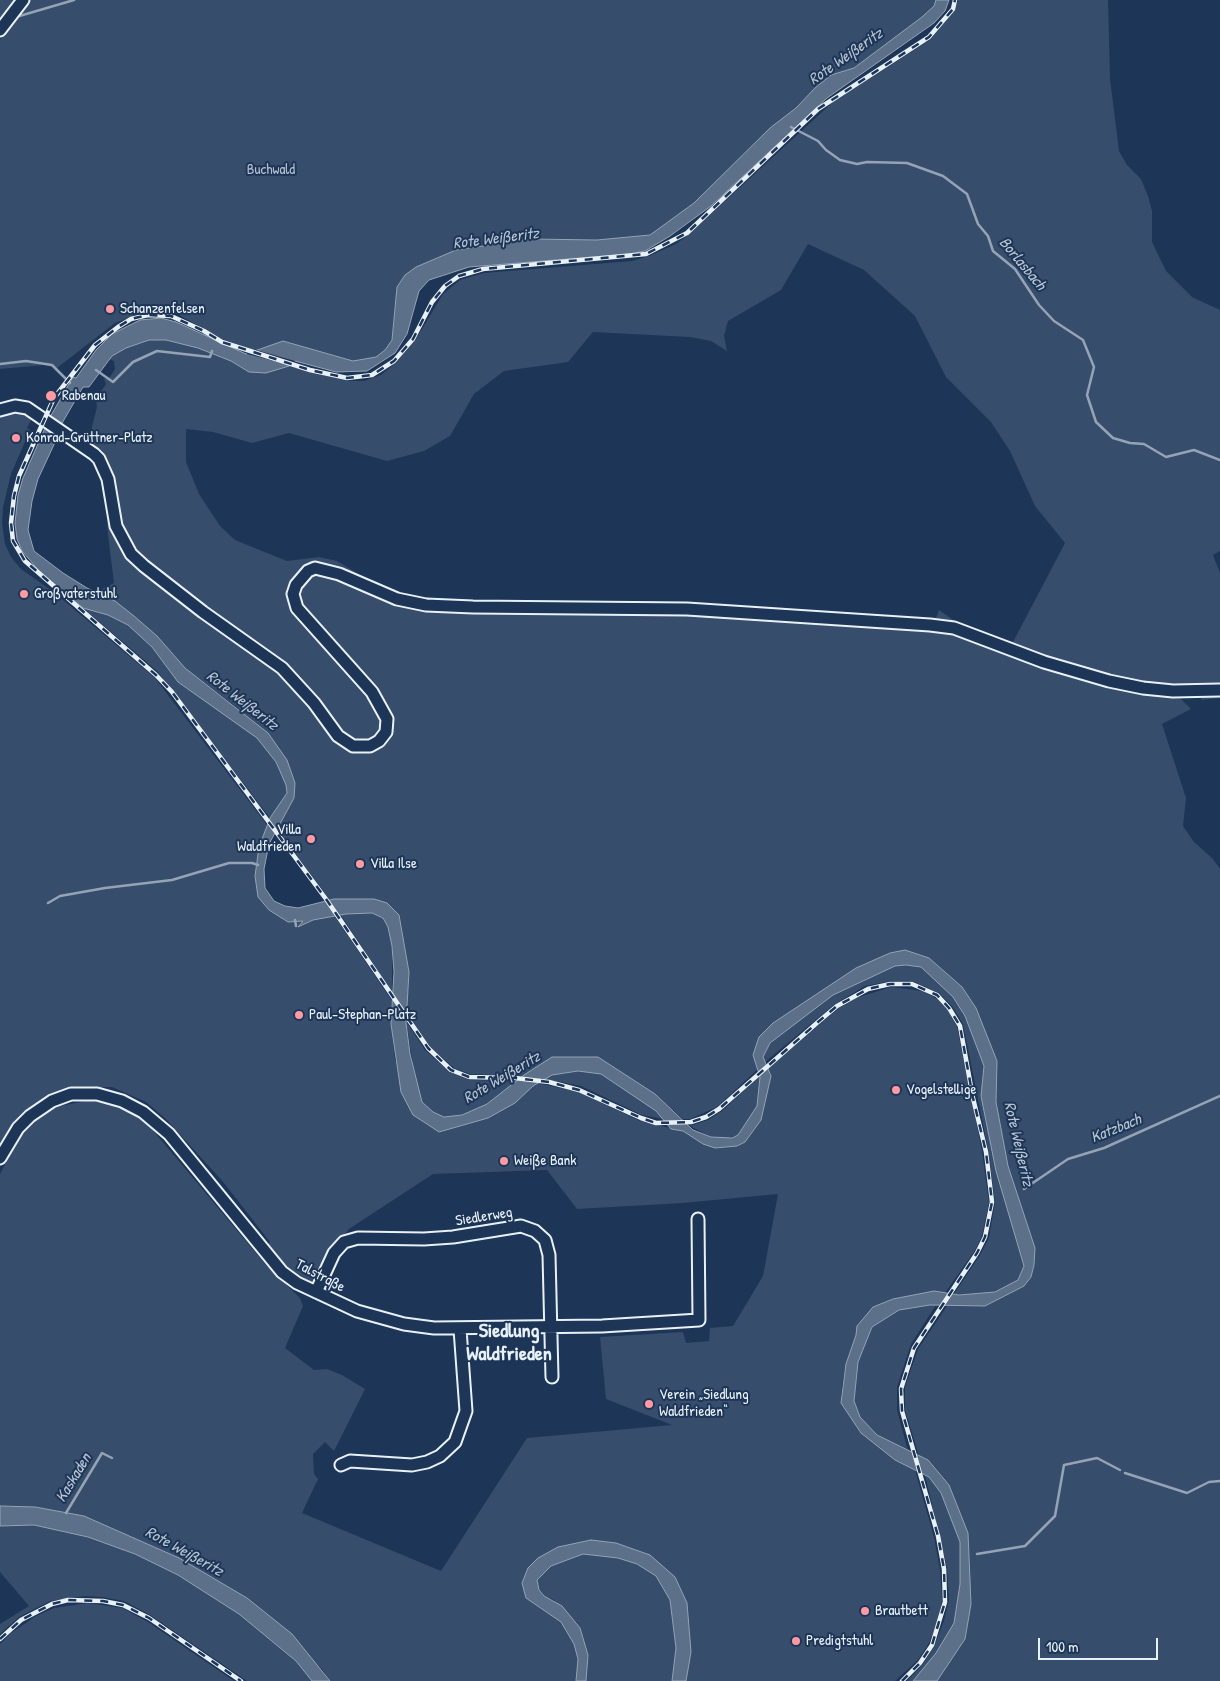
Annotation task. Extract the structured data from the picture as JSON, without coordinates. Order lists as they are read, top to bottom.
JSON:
{
  "streets": {
    "street": ["Siedlerweg", "Talstraße"]
  },
  "crossings": [
    ["Siedlerweg", "Talstraße"]
  ],
  "districts": ["Siedlung Waldfrieden"],
  "water": [
    "Rote Weißeritz",
    "Borlasbach",
    "Katzbach",
    "Kaskaden"
  ],
  "parks": ["Buchwald"],
  "places": [
    "Schanzenfelsen",
    "Rabenau",
    "Konrad-Grüttner-Platz",
    "Großvaterstuhl",
    "Villa Waldfrieden",
    "Villa Ilse",
    "Paul-Stephan-Platz",
    "Vogelstellige",
    "Weiße Bank",
    "Verein „Siedlung Waldfrieden“",
    "Brautbett",
    "Predigtstuhl"
  ],
  "scale_bar": "100 m"
}
